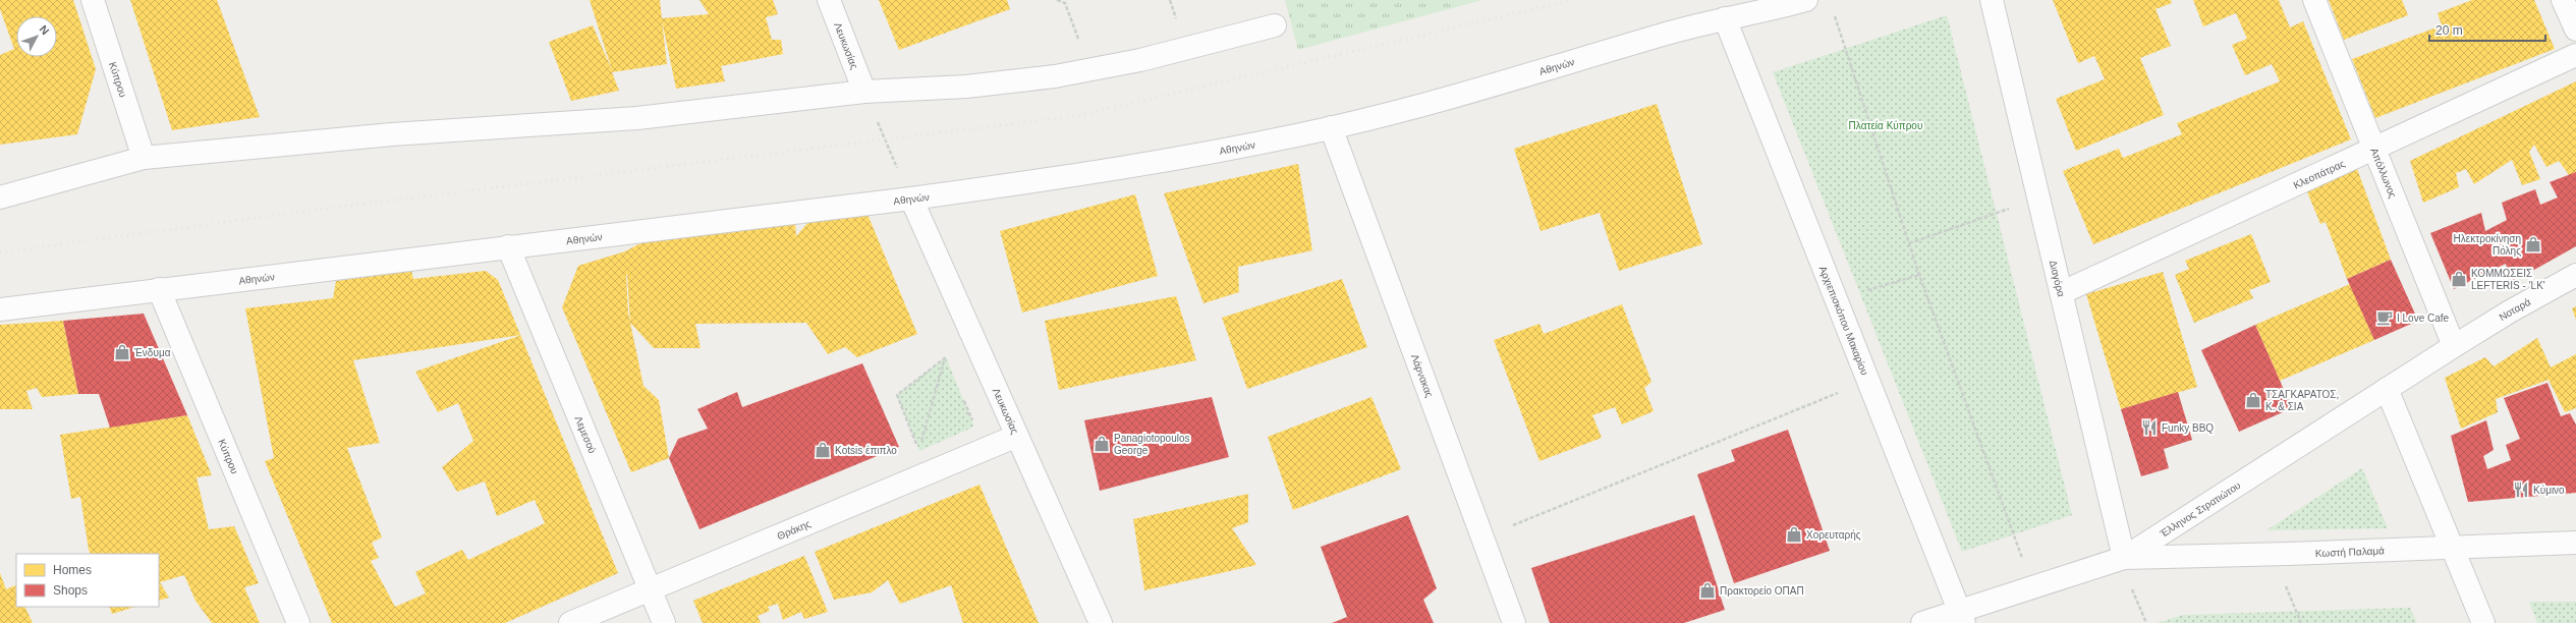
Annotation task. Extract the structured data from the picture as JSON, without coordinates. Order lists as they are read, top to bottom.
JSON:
{
  "streets": {
    "street": [
      "Λευκωσίας",
      "Αθηνών",
      "Κύπρου",
      "Απόλλωνος",
      "Κλεοπάτρας",
      "Διαγόρα",
      "Νοταρά",
      "Αρχιεπισκόπου Μακαρίου",
      "Λάρνακας",
      "Λεμεσού",
      "Έλληνος Στρατιώτου",
      "Θράκης",
      "Κωστή Παλαμά"
    ]
  },
  "crossings": [
    ["Λευκωσίας", "Αθηνών"],
    ["Λευκωσίας", "Θράκης"],
    ["Αθηνών", "Κύπρου"],
    ["Αθηνών", "Αρχιεπισκόπου Μακαρίου"],
    ["Αθηνών", "Λάρνακας"],
    ["Αθηνών", "Λεμεσού"],
    ["Απόλλωνος", "Κλεοπάτρας"],
    ["Απόλλωνος", "Νοταρά"],
    ["Απόλλωνος", "Έλληνος Στρατιώτου"],
    ["Κλεοπάτρας", "Διαγόρα"],
    ["Διαγόρα", "Έλληνος Στρατιώτου"],
    ["Διαγόρα", "Κωστή Παλαμά"],
    ["Νοταρά", "Έλληνος Στρατιώτου"],
    ["Αρχιεπισκόπου Μακαρίου", "Έλληνος Στρατιώτου"],
    ["Λεμεσού", "Θράκης"],
    ["Έλληνος Στρατιώτου", "Κωστή Παλαμά"]
  ],
  "parks": ["Πλατεία Κύπρου"],
  "places": {
    "shop": [
      "Ηλεκτροκίνηση Πόλης",
      "ΚΟΜΜΩΣΕΙΣ LEFTERIS - 'LK'",
      "Ένδυμα",
      "ΤΣΑΓΚΑΡΑΤΟΣ, Κ. & ΣΙΑ",
      "Panagiotopoulos George",
      "Kotsis έπιπλο",
      "Xoρευταρής",
      "Πρακτορείο ΟΠΑΠ"
    ],
    "cafe": ["I Love Cafe"],
    "restaurant": ["Funky BBQ", "Κύμινο"]
  },
  "legend": ["Homes", "Shops"],
  "scale_bar": "20 m",
  "north": "top right"
}
